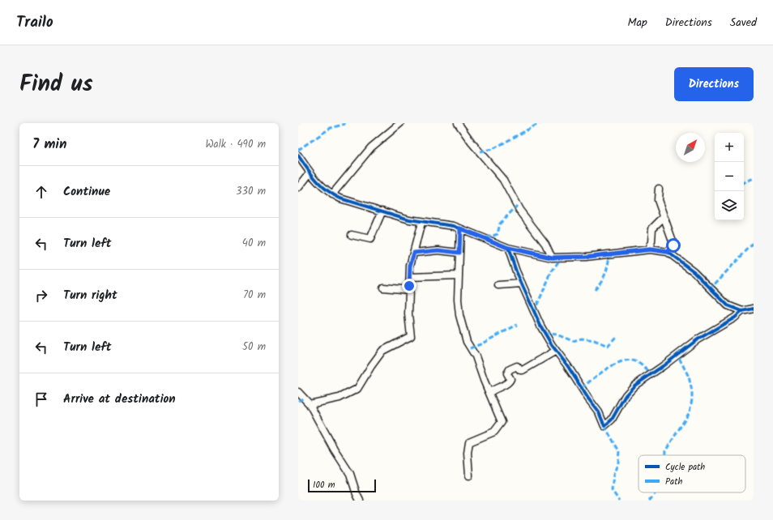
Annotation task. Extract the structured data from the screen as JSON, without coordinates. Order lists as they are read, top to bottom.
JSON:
{
  "legend": ["Cycle path", "Path"],
  "scale_bar": "100 m",
  "north": "top right",
  "page": {
    "header": "Trailo",
    "nav": ["Map", "Directions", "Saved"],
    "title": "Find us",
    "buttons": "Directions",
    "heading": ["7 min", "Walk · 490 m"],
    "map_buttons": ["+", "−"],
    "list": [
      ["Continue", "330 m"],
      ["Turn left", "40 m"],
      ["Turn right", "70 m"],
      ["Turn left", "50 m"],
      "Arrive at destination"
    ],
    "scale": "100 m"
  }
}
